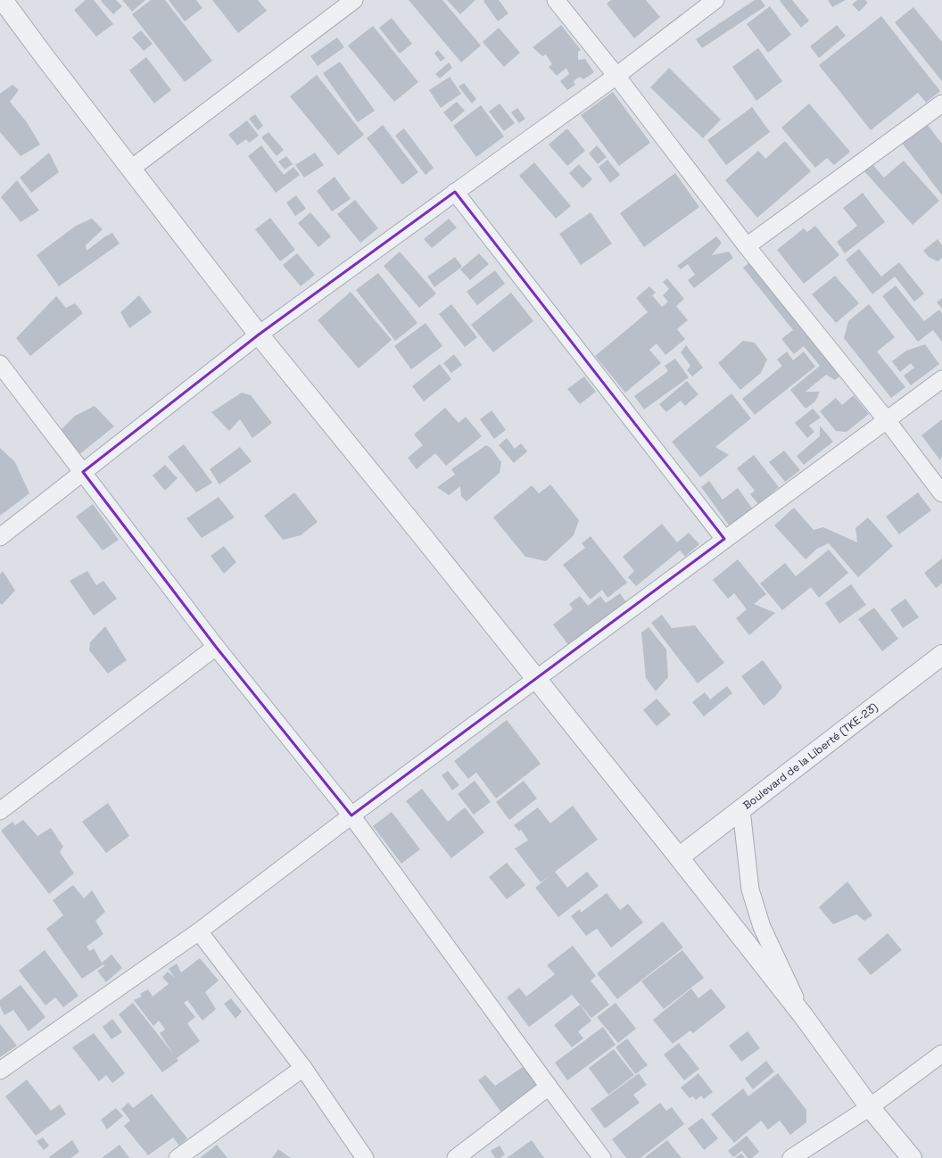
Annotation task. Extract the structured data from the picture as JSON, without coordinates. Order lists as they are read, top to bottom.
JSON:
{
  "streets": {
    "street": ["Boulevard de la Liberté (TKE-23)"]
  }
}
